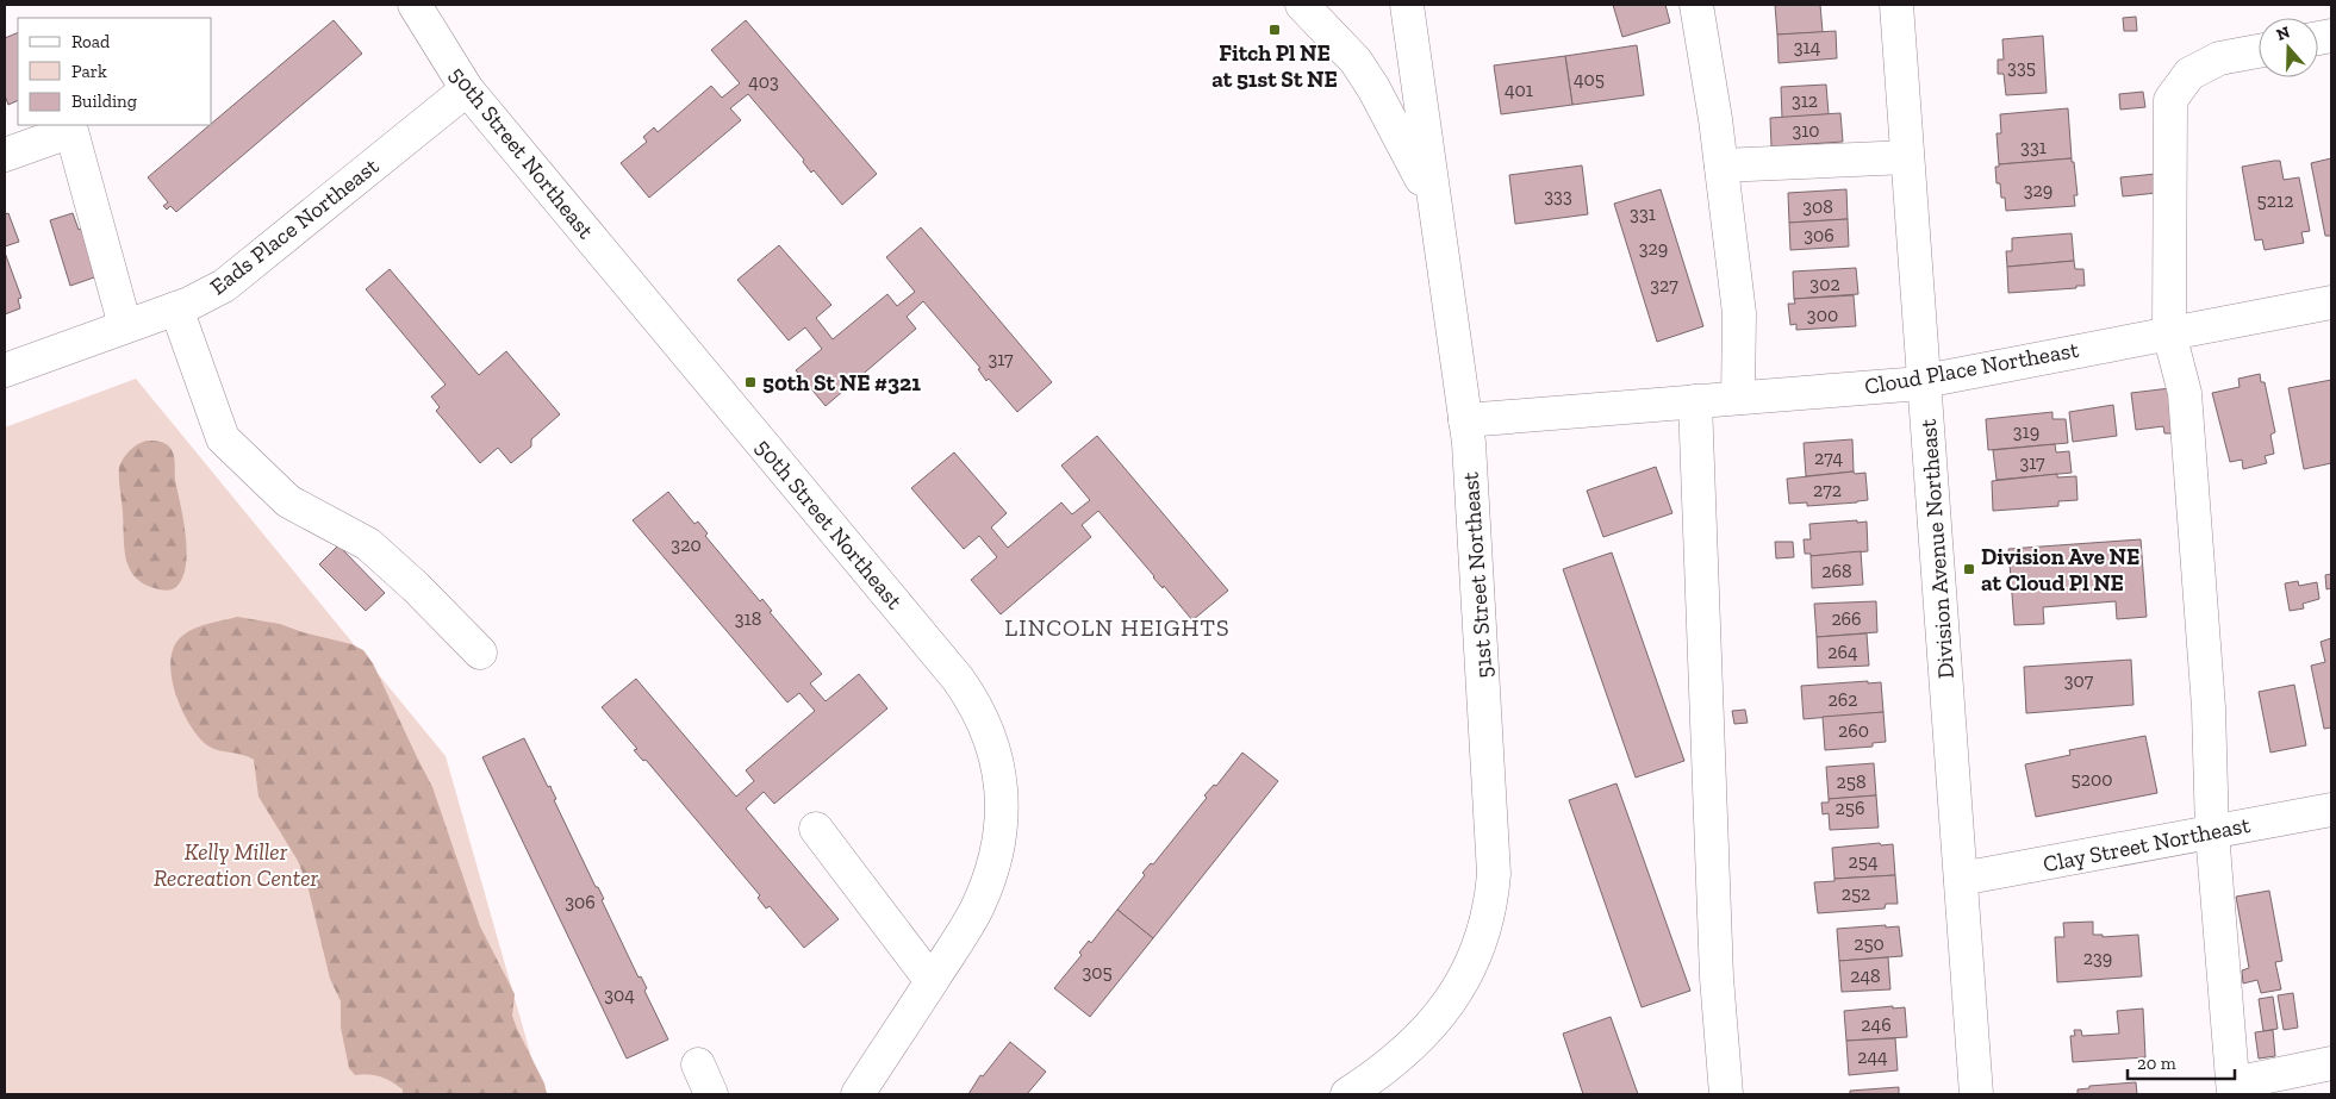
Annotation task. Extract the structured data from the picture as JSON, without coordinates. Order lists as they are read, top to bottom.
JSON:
{
  "streets": {
    "street": [
      "50th Street Northeast",
      "Eads Place Northeast",
      "Cloud Place Northeast",
      "Division Avenue Northeast",
      "51st Street Northeast",
      "Clay Street Northeast"
    ]
  },
  "crossings": [
    ["50th Street Northeast", "Eads Place Northeast"],
    ["Cloud Place Northeast", "Division Avenue Northeast"],
    ["Cloud Place Northeast", "51st Street Northeast"],
    ["Division Avenue Northeast", "Clay Street Northeast"]
  ],
  "districts": ["LINCOLN HEIGHTS"],
  "parks": ["Kelly Miller Recreation Center"],
  "places": {
    "transit": ["Fitch Pl NE at 51st St NE", "50th St NE #321", "Division Ave NE at Cloud Pl NE"]
  },
  "house_numbers": [
    "314",
    "335",
    "405",
    "403",
    "401",
    "312",
    "310",
    "331",
    "329",
    "333",
    "5212",
    "308",
    "331",
    "306",
    "329",
    "302",
    "327",
    "300",
    "317",
    "319",
    "274",
    "317",
    "272",
    "320",
    "268",
    "318",
    "266",
    "264",
    "307",
    "262",
    "260",
    "5200",
    "258",
    "256",
    "254",
    "252",
    "306",
    "250",
    "239",
    "305",
    "248",
    "304",
    "246",
    "244"
  ],
  "legend": ["Road", "Park", "Building"],
  "scale_bar": "20 m",
  "north": "top"
}
